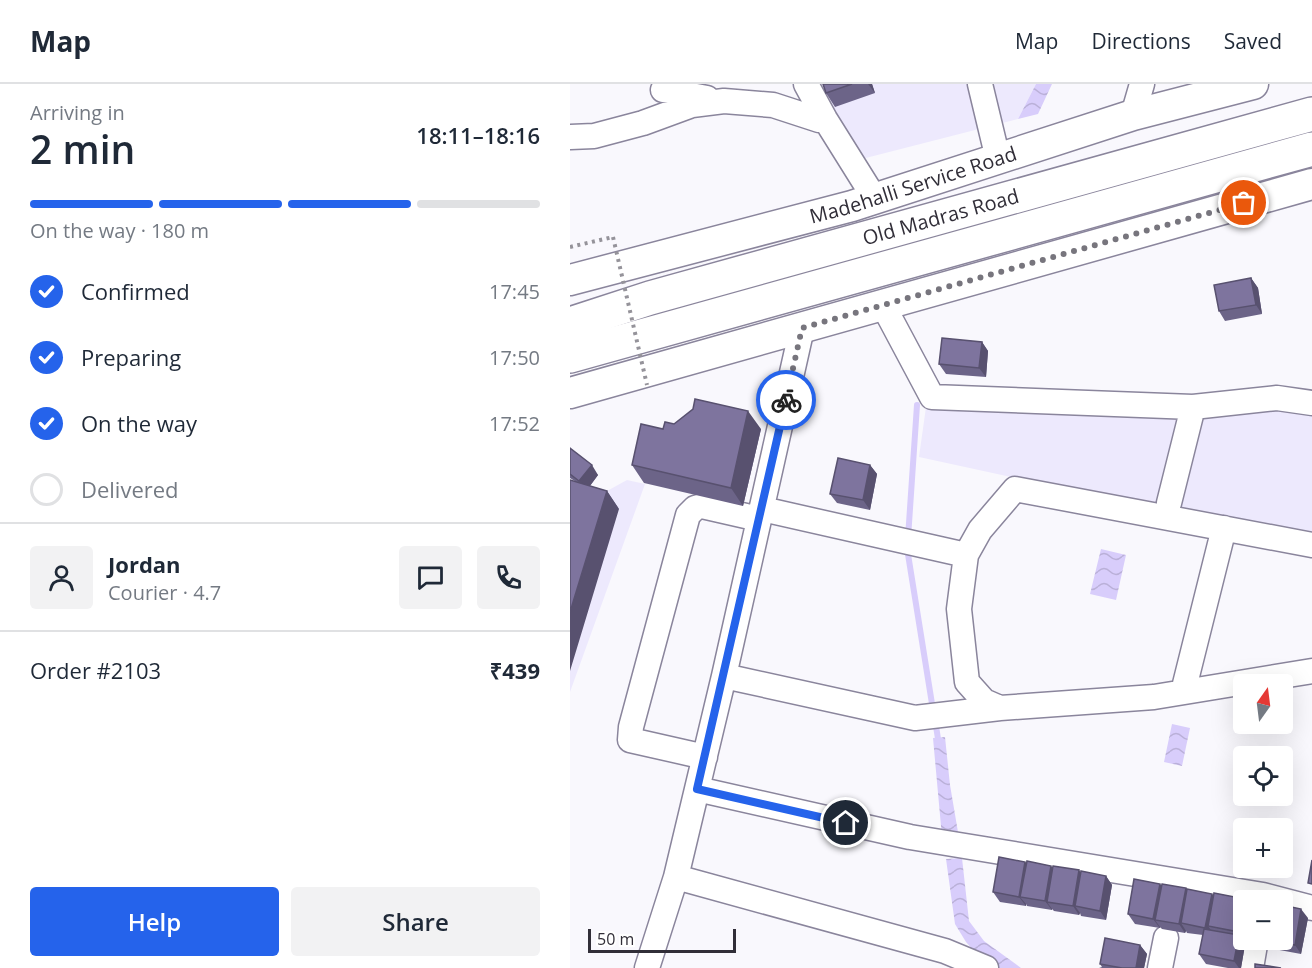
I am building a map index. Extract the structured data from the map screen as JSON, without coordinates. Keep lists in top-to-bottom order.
{
  "streets": {
    "highway": ["Old Madras Road"],
    "main road": ["Madehalli Service Road"]
  },
  "scale_bar": "50 m",
  "north": "top",
  "page": {
    "header": "Map",
    "nav": ["Map", "Directions", "Saved"],
    "heading": ["2 min", "Arriving in", "18:11–18:16"],
    "panel": [
      "Jordan",
      "Courier · 4.7",
      "Order #2103",
      "₹439"
    ],
    "bar": "On the way · 180 m",
    "list": [
      ["Confirmed", "17:45"],
      ["Preparing", "17:50"],
      ["On the way", "17:52"],
      "Delivered"
    ],
    "map_buttons": ["+", "−"],
    "buttons": ["Help", "Share"],
    "scale": "50 m"
  }
}
